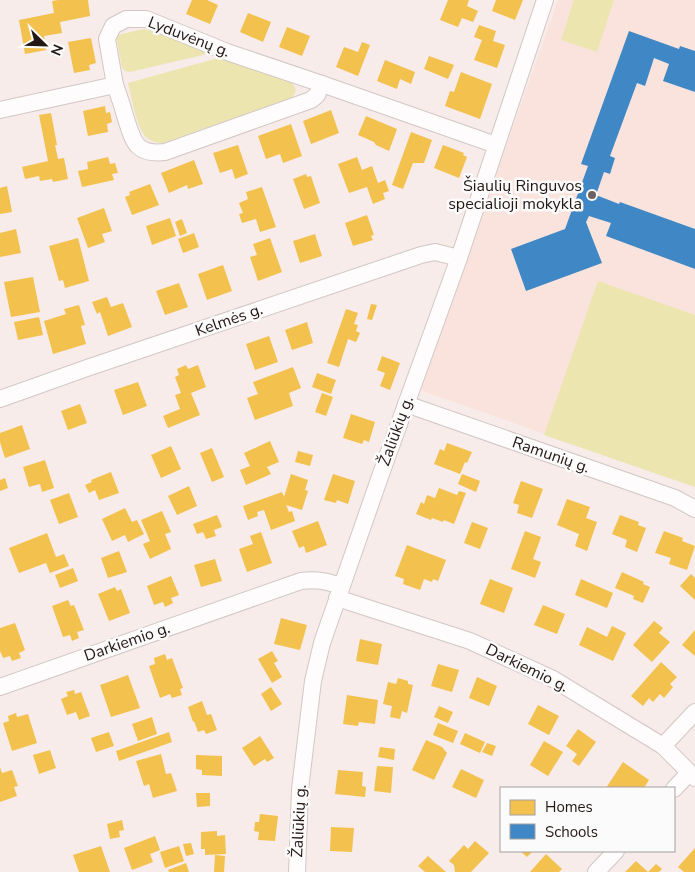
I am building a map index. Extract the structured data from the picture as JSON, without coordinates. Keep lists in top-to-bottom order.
{
  "streets": {
    "street": [
      "Lyduvėnų g.",
      "Kelmės g.",
      "Žaliūkių g.",
      "Ramunių g.",
      "Darkiemio g."
    ]
  },
  "crossings": [
    ["Lyduvėnų g.", "Žaliūkių g."],
    ["Kelmės g.", "Žaliūkių g."],
    ["Žaliūkių g.", "Ramunių g."],
    ["Žaliūkių g.", "Darkiemio g."]
  ],
  "places": ["Šiaulių Ringuvos specialioji mokykla"],
  "legend": ["Homes", "Schools"],
  "north": "bottom right"
}
